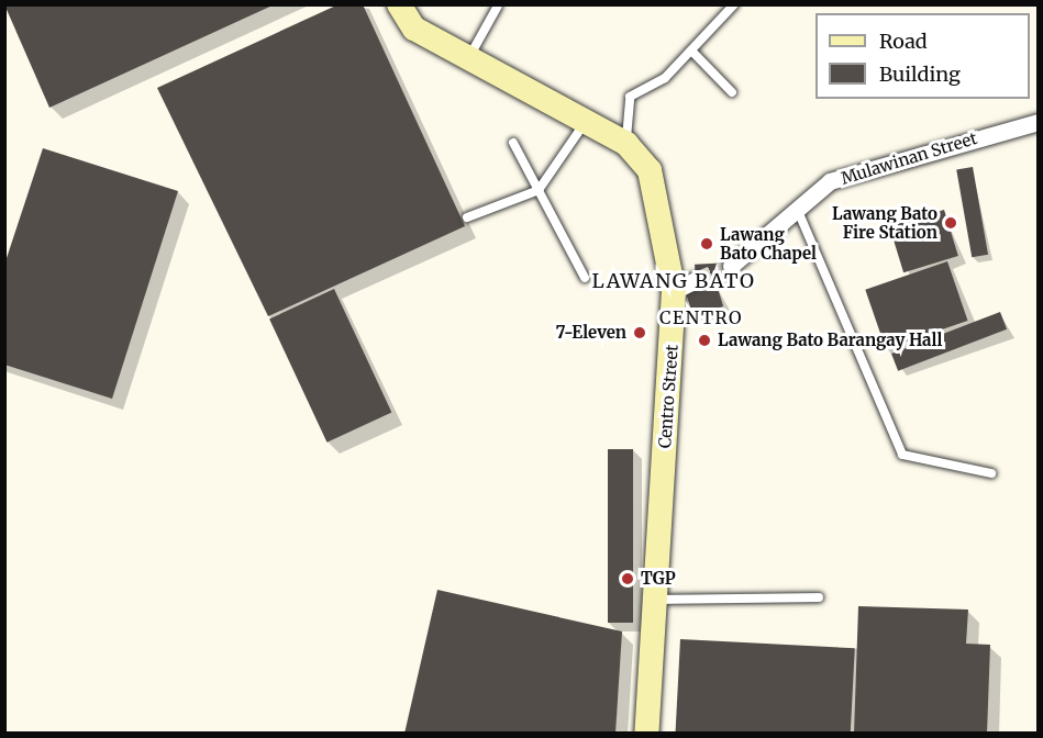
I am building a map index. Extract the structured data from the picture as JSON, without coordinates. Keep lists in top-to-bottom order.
{
  "streets": {
    "main road": ["Centro Street"],
    "street": ["Mulawinan Street"]
  },
  "districts": ["LAWANG BATO", "CENTRO"],
  "places": [
    "Lawang Bato Fire Station",
    "Lawang Bato Chapel",
    "7-Eleven",
    "Lawang Bato Barangay Hall",
    "TGP"
  ],
  "legend": ["Road", "Building"]
}
